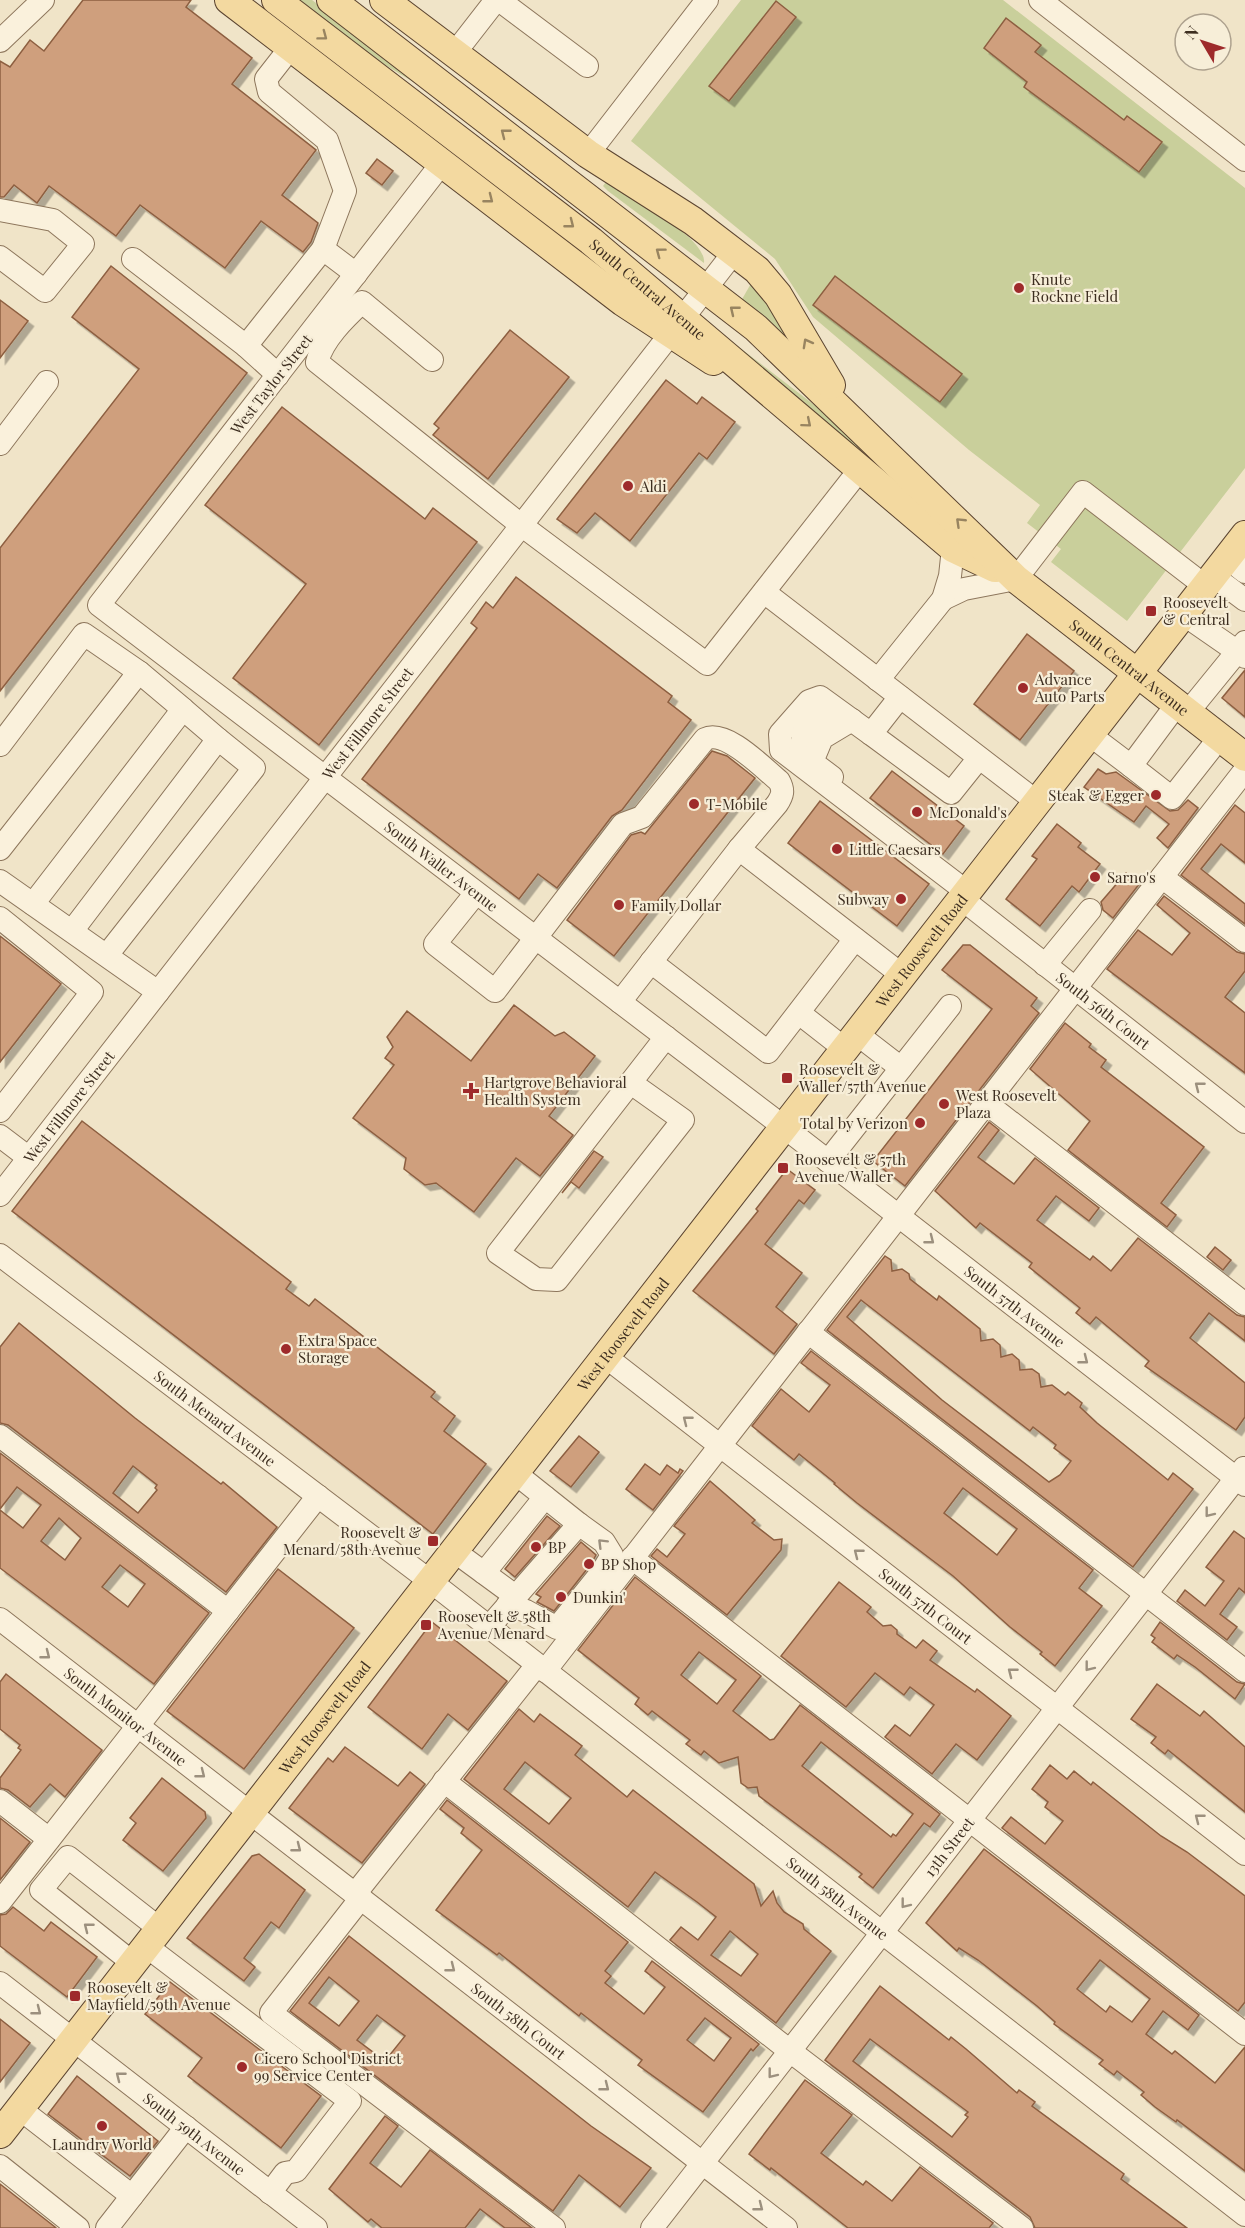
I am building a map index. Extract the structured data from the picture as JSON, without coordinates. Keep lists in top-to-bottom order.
{
  "streets": {
    "main road": ["South Central Avenue", "West Roosevelt Road"],
    "street": [
      "West Taylor Street",
      "West Fillmore Street",
      "South Waller Avenue",
      "South 56th Court",
      "South 57th Avenue",
      "South Menard Avenue",
      "South 57th Court",
      "South Monitor Avenue",
      "13th Street",
      "South 58th Avenue",
      "South 58th Court",
      "South 59th Avenue"
    ]
  },
  "crossings": [
    ["South Central Avenue", "West Fillmore Street"],
    ["South Central Avenue", "West Roosevelt Road"],
    ["West Taylor Street", "South Waller Avenue"],
    ["West Fillmore Street", "South Waller Avenue"],
    ["South Waller Avenue", "West Roosevelt Road"],
    ["South Waller Avenue", "South 57th Avenue"],
    ["West Roosevelt Road", "South 56th Court"],
    ["West Roosevelt Road", "South 57th Avenue"],
    ["West Roosevelt Road", "South Menard Avenue"],
    ["West Roosevelt Road", "South 57th Court"],
    ["West Roosevelt Road", "South Monitor Avenue"],
    ["West Roosevelt Road", "South 58th Avenue"],
    ["West Roosevelt Road", "South 58th Court"],
    ["West Roosevelt Road", "South 59th Avenue"],
    ["South 57th Avenue", "13th Street"],
    ["South Menard Avenue", "South 58th Avenue"],
    ["South 57th Court", "13th Street"],
    ["South Monitor Avenue", "South 58th Court"],
    ["13th Street", "South 58th Avenue"],
    ["13th Street", "South 58th Court"]
  ],
  "one_way": ["13th Street"],
  "places": {
    "other": [
      "Knute Rockne Field",
      "Aldi",
      "Advance Auto Parts",
      "Steak & Egger",
      "T-Mobile",
      "McDonald's",
      "Little Caesars",
      "Sarno's",
      "Subway",
      "Family Dollar",
      "West Roosevelt Plaza",
      "Total by Verizon",
      "Extra Space Storage",
      "BP",
      "BP Shop",
      "Dunkin'",
      "Cicero School District 99 Service Center",
      "Laundry World"
    ],
    "transit": [
      "Roosevelt & Central",
      "Roosevelt & Waller/57th Avenue",
      "Roosevelt & 57th Avenue/Waller",
      "Roosevelt & Menard/58th Avenue",
      "Roosevelt & 58th Avenue/Menard",
      "Roosevelt & Mayfield/59th Avenue"
    ],
    "health": ["Hartgrove Behavioral Health System"]
  },
  "north": "top left"
}
